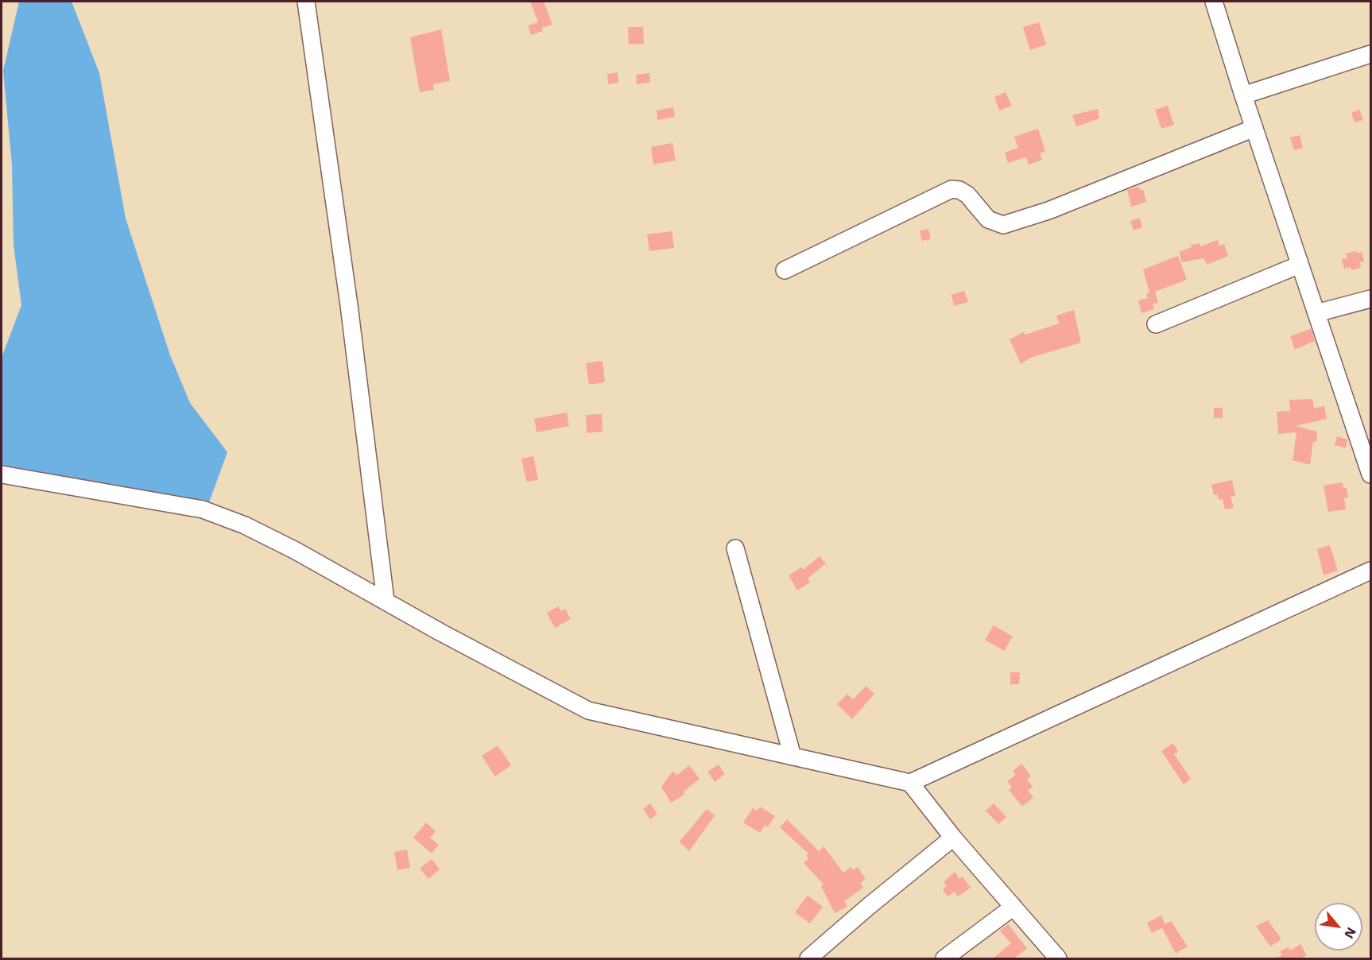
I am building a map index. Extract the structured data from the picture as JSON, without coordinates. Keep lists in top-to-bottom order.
{
  "north": "bottom right"
}
